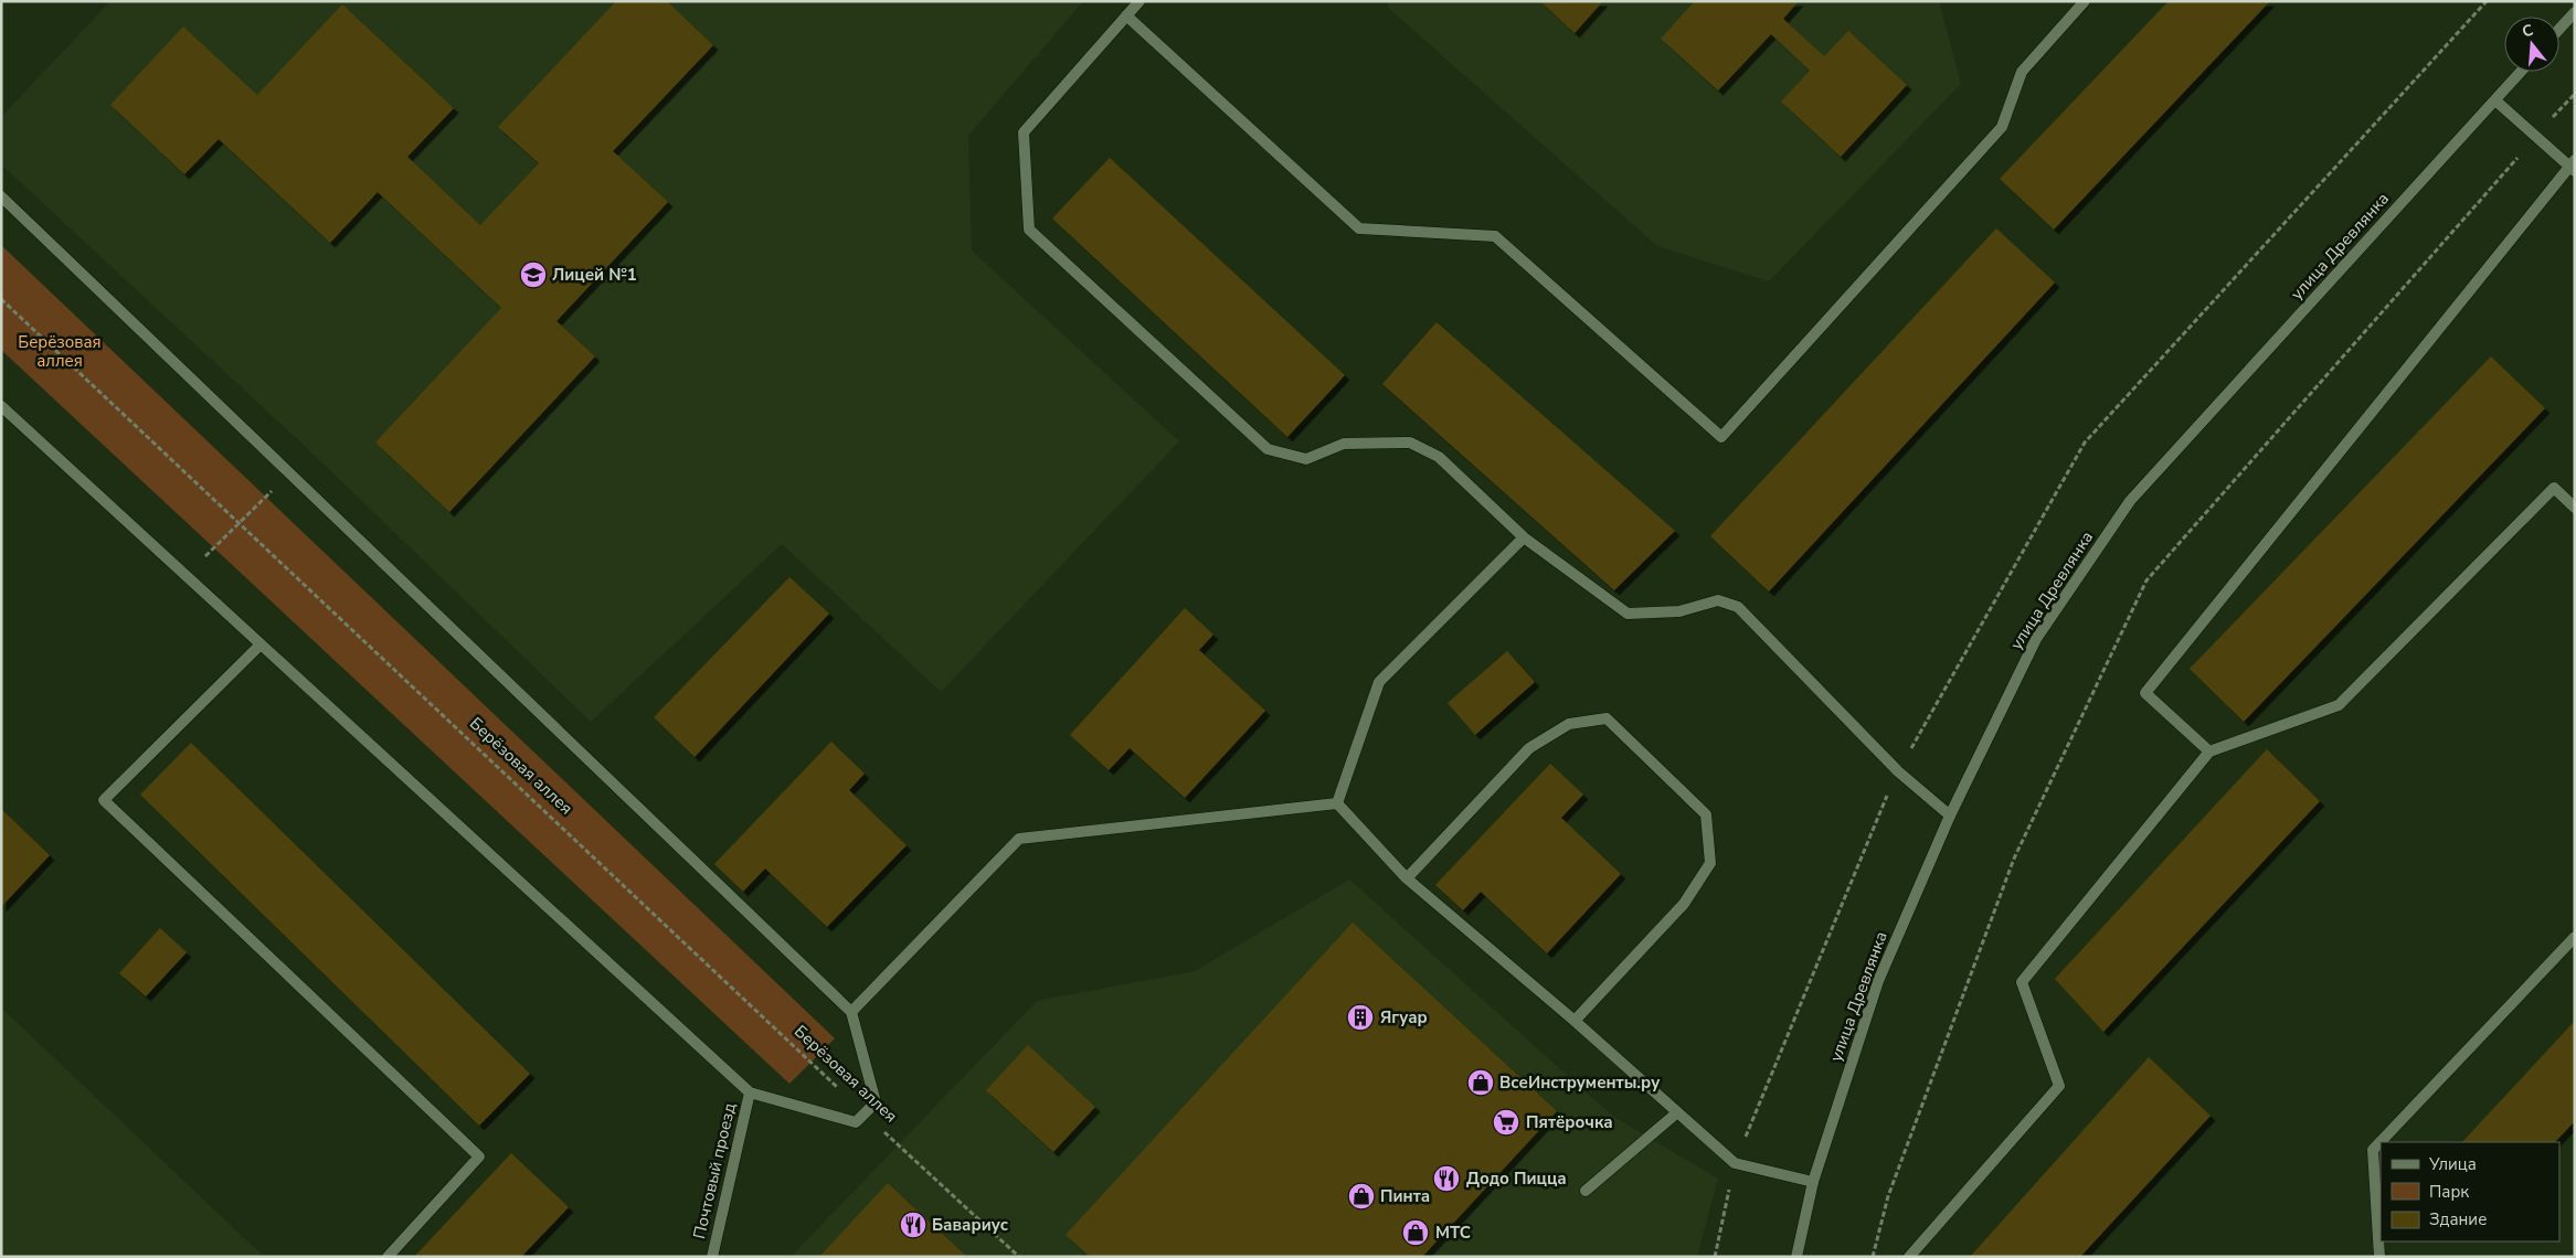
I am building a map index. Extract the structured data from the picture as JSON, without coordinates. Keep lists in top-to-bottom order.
{
  "streets": {
    "street": ["улица Древлянка", "Берёзовая аллея", "Почтовый проезд"]
  },
  "parks": ["Берёзовая аллея"],
  "places": {
    "school or university": ["Лицей №1"],
    "building": ["Ягуар"],
    "shop": ["ВсеИнструменты.ру", "Пинта", "МТС"],
    "supermarket": ["Пятёрочка"],
    "restaurant": ["Додо Пицца", "Бавариус"]
  },
  "legend": ["Улица", "Парк", "Здание"],
  "north": "top"
}
